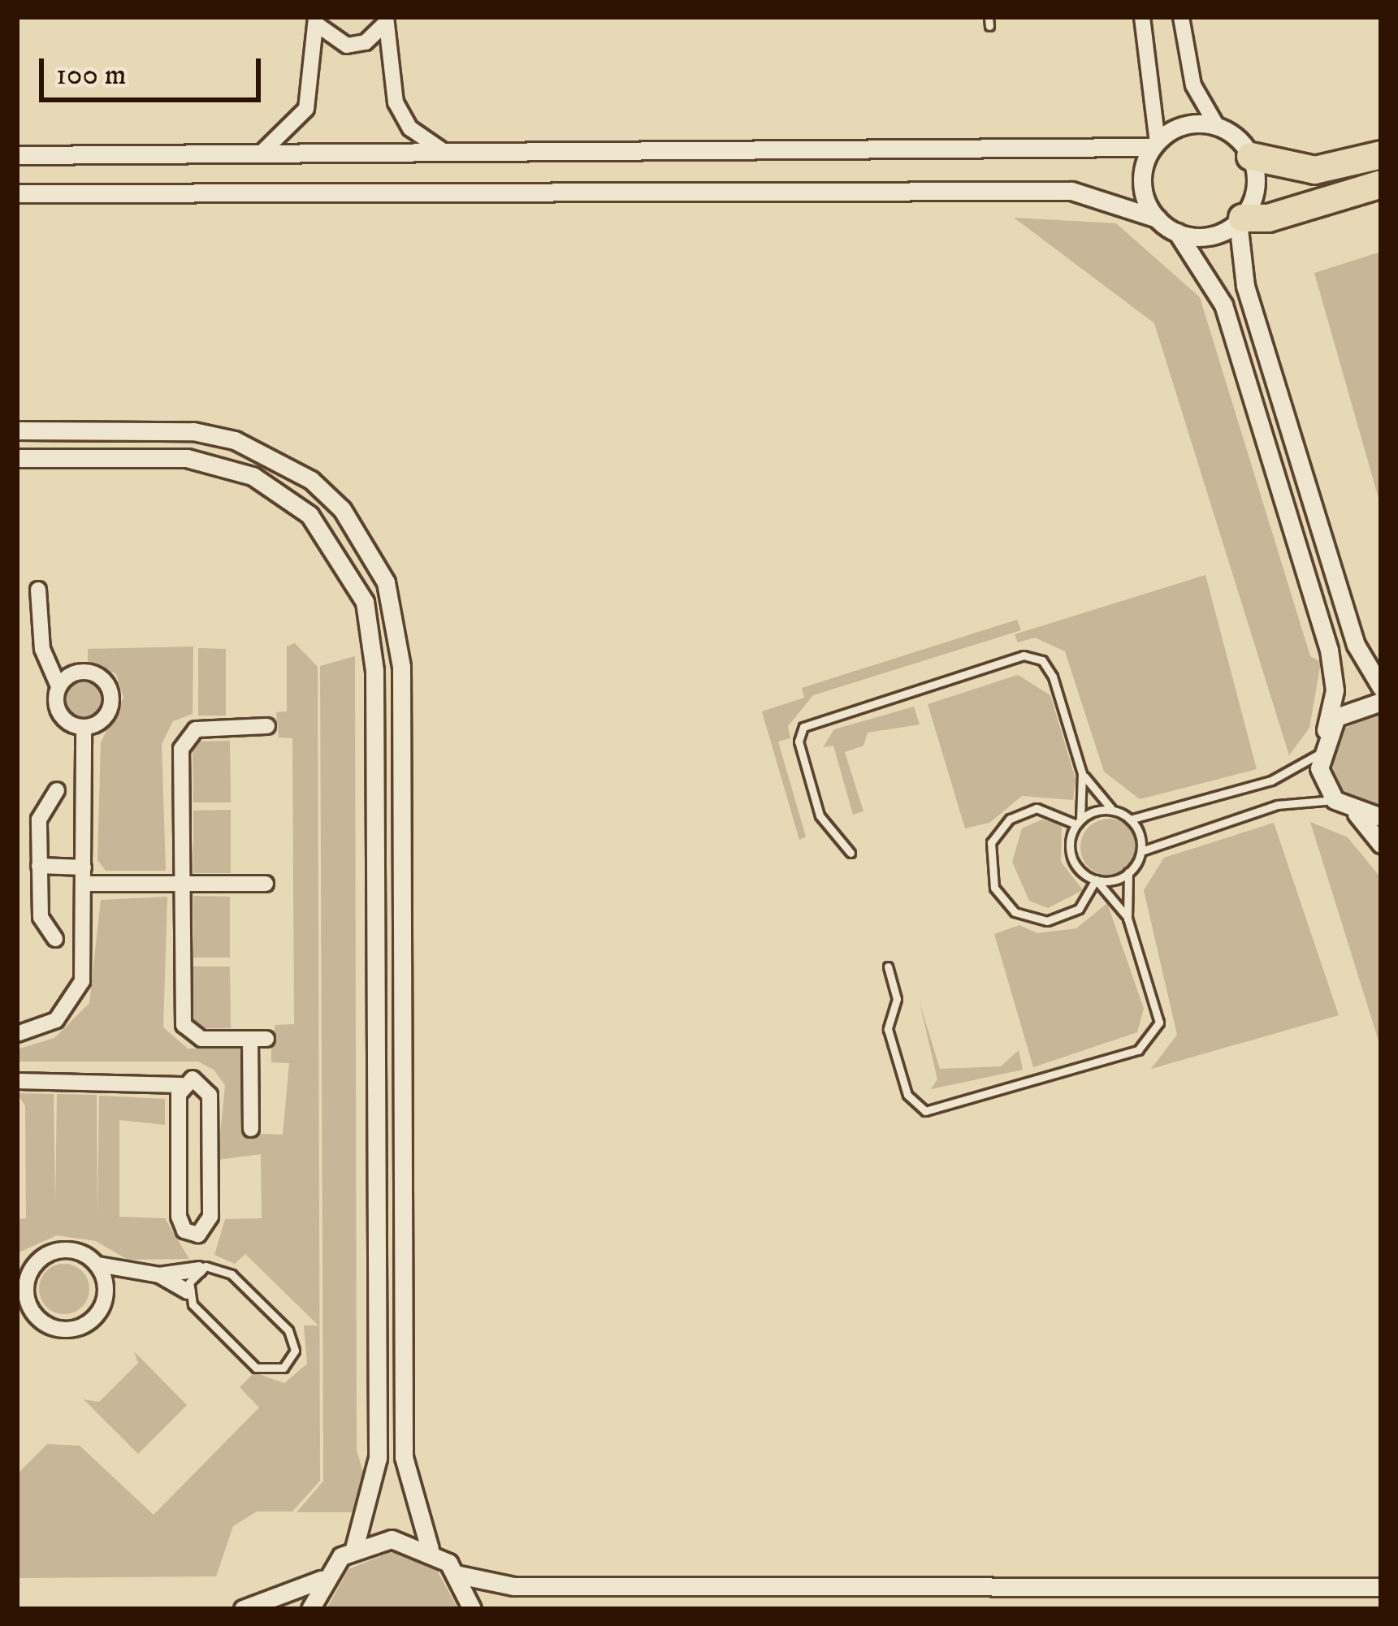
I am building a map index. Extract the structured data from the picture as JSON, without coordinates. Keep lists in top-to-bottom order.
{
  "scale_bar": "100 m"
}
